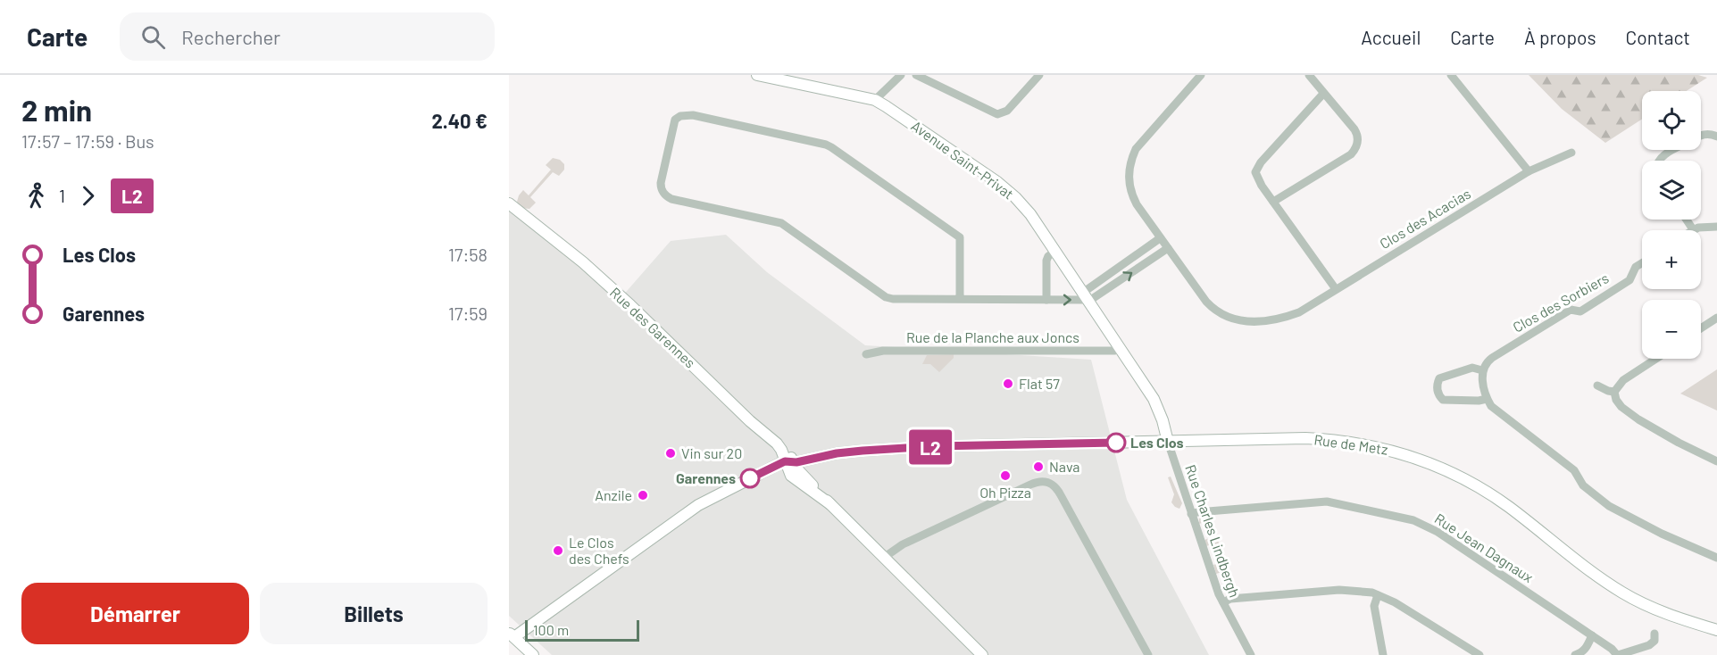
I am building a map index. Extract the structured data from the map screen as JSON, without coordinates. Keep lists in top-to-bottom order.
{
  "streets": {
    "main road": ["Avenue Saint-Privat", "Rue des Garennes", "Rue de Metz"],
    "street": [
      "Clos des Acacias",
      "Clos des Sorbiers",
      "Rue de la Planche aux Joncs",
      "Rue Charles Lindbergh",
      "Rue Jean Dagnaux"
    ]
  },
  "crossings": [
    ["Avenue Saint-Privat", "Rue de la Planche aux Joncs"],
    ["Avenue Saint-Privat", "Rue de Metz"],
    ["Avenue Saint-Privat", "Rue Charles Lindbergh"],
    ["Rue des Garennes", "Rue de Metz"],
    ["Rue de Metz", "Rue Charles Lindbergh"],
    ["Rue Charles Lindbergh", "Rue Jean Dagnaux"]
  ],
  "places": [
    "Flat 57",
    "Les Clos",
    "Vin sur 20",
    "Nava",
    "Oh Pizza",
    "Garennes",
    "Anzile",
    "Le Clos des Chefs"
  ],
  "lines": ["bus line L2"],
  "scale_bar": "100 m",
  "page": {
    "header": "Carte",
    "search": "Rechercher",
    "nav": [
      "Accueil",
      "Carte",
      "À propos",
      "Contact"
    ],
    "heading": ["2 min", "17:57 – 17:59 · Bus", "2.40 €"],
    "on_map": "L2",
    "map_buttons": ["+", "−"],
    "legs": ["1", "L2"],
    "list": [
      {
        "name": "Les Clos",
        "value": "17:58"
      },
      {
        "name": "Garennes",
        "value": "17:59"
      }
    ],
    "buttons": ["Démarrer", "Billets"],
    "scale": "100 m"
  }
}
